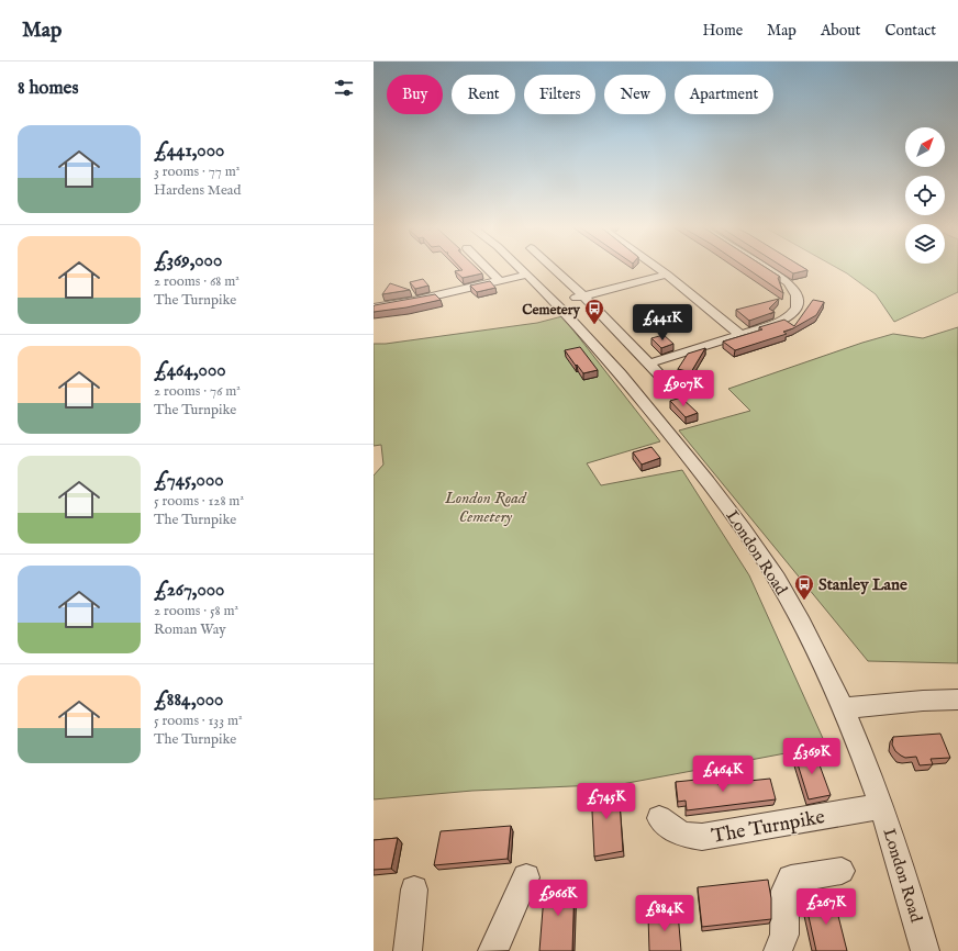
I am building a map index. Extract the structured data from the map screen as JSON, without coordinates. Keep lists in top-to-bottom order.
{
  "streets": {
    "street": ["London Road", "The Turnpike"]
  },
  "crossings": [
    ["London Road", "The Turnpike"]
  ],
  "parks": ["London Road Cemetery"],
  "places": {
    "bus stop": ["Cemetery", "Stanley Lane"]
  },
  "north": "top right",
  "page": {
    "header": "Map",
    "nav": [
      "Home",
      "Map",
      "About",
      "Contact"
    ],
    "heading": "8 homes",
    "chip": [
      "Buy",
      "Rent",
      "Filters",
      "New",
      "Apartment"
    ],
    "list": [
      {
        "name": "£441,000",
        "note": "3 rooms · 77 m² · Hardens Mead"
      },
      {
        "name": "£369,000",
        "note": "2 rooms · 68 m² · The Turnpike"
      },
      {
        "name": "£464,000",
        "note": "2 rooms · 76 m² · The Turnpike"
      },
      {
        "name": "£745,000",
        "note": "5 rooms · 128 m² · The Turnpike"
      },
      {
        "name": "£267,000",
        "note": "2 rooms · 58 m² · Roman Way"
      },
      {
        "name": "£884,000",
        "note": "5 rooms · 133 m² · The Turnpike"
      }
    ],
    "price": [
      "£441K",
      "£907K",
      "£369K",
      "£464K",
      "£745K",
      "£966K",
      "£267K",
      "£884K"
    ]
  }
}
